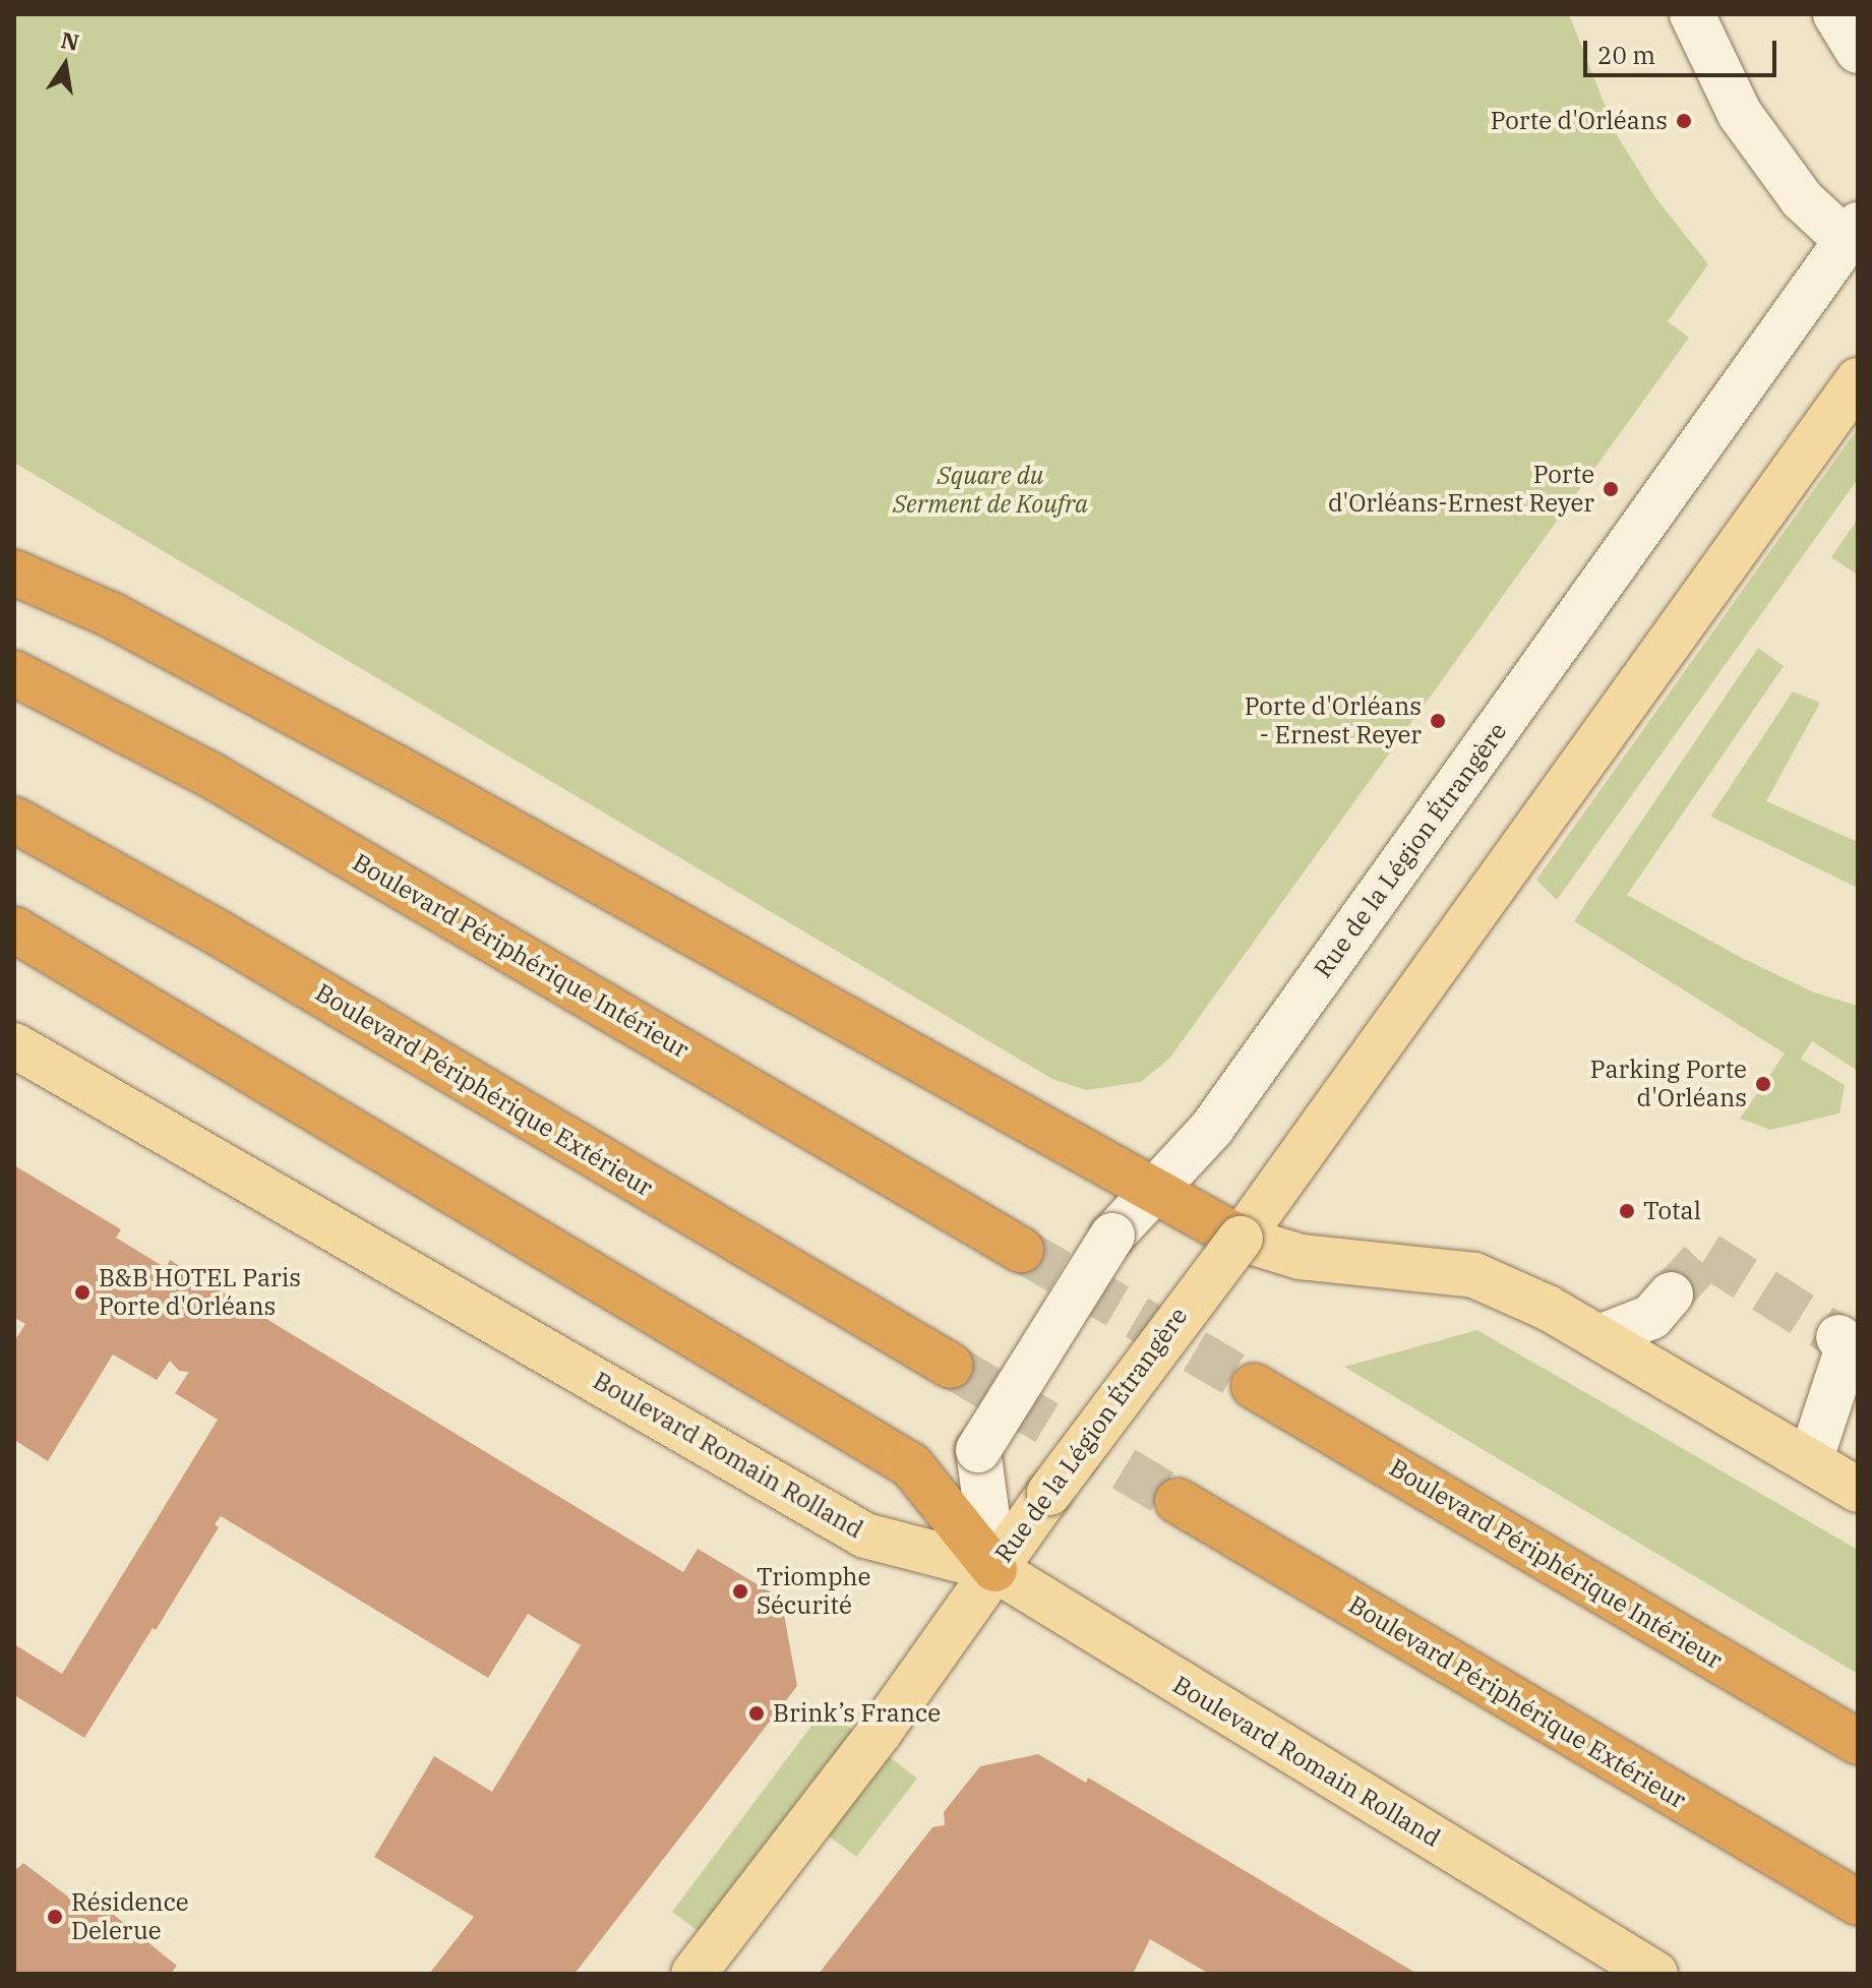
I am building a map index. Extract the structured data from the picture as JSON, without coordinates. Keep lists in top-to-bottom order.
{
  "streets": {
    "highway": ["Boulevard Périphérique Intérieur", "Boulevard Périphérique Extérieur"],
    "main road": ["Rue de la Légion Étrangère", "Boulevard Romain Rolland"]
  },
  "crossings": [
    ["Rue de la Légion Étrangère", "Boulevard Romain Rolland"]
  ],
  "parks": ["Square du Serment de Koufra"],
  "places": [
    "Porte d'Orléans",
    "Porte d'Orléans-Ernest Reyer",
    "Porte d'Orléans - Ernest Reyer",
    "Parking Porte d'Orléans",
    "Total",
    "B&B HOTEL Paris Porte d'Orléans",
    "Triomphe Sécurité",
    "Brink’s France",
    "Résidence Delerue"
  ],
  "scale_bar": "20 m",
  "north": "top"
}
